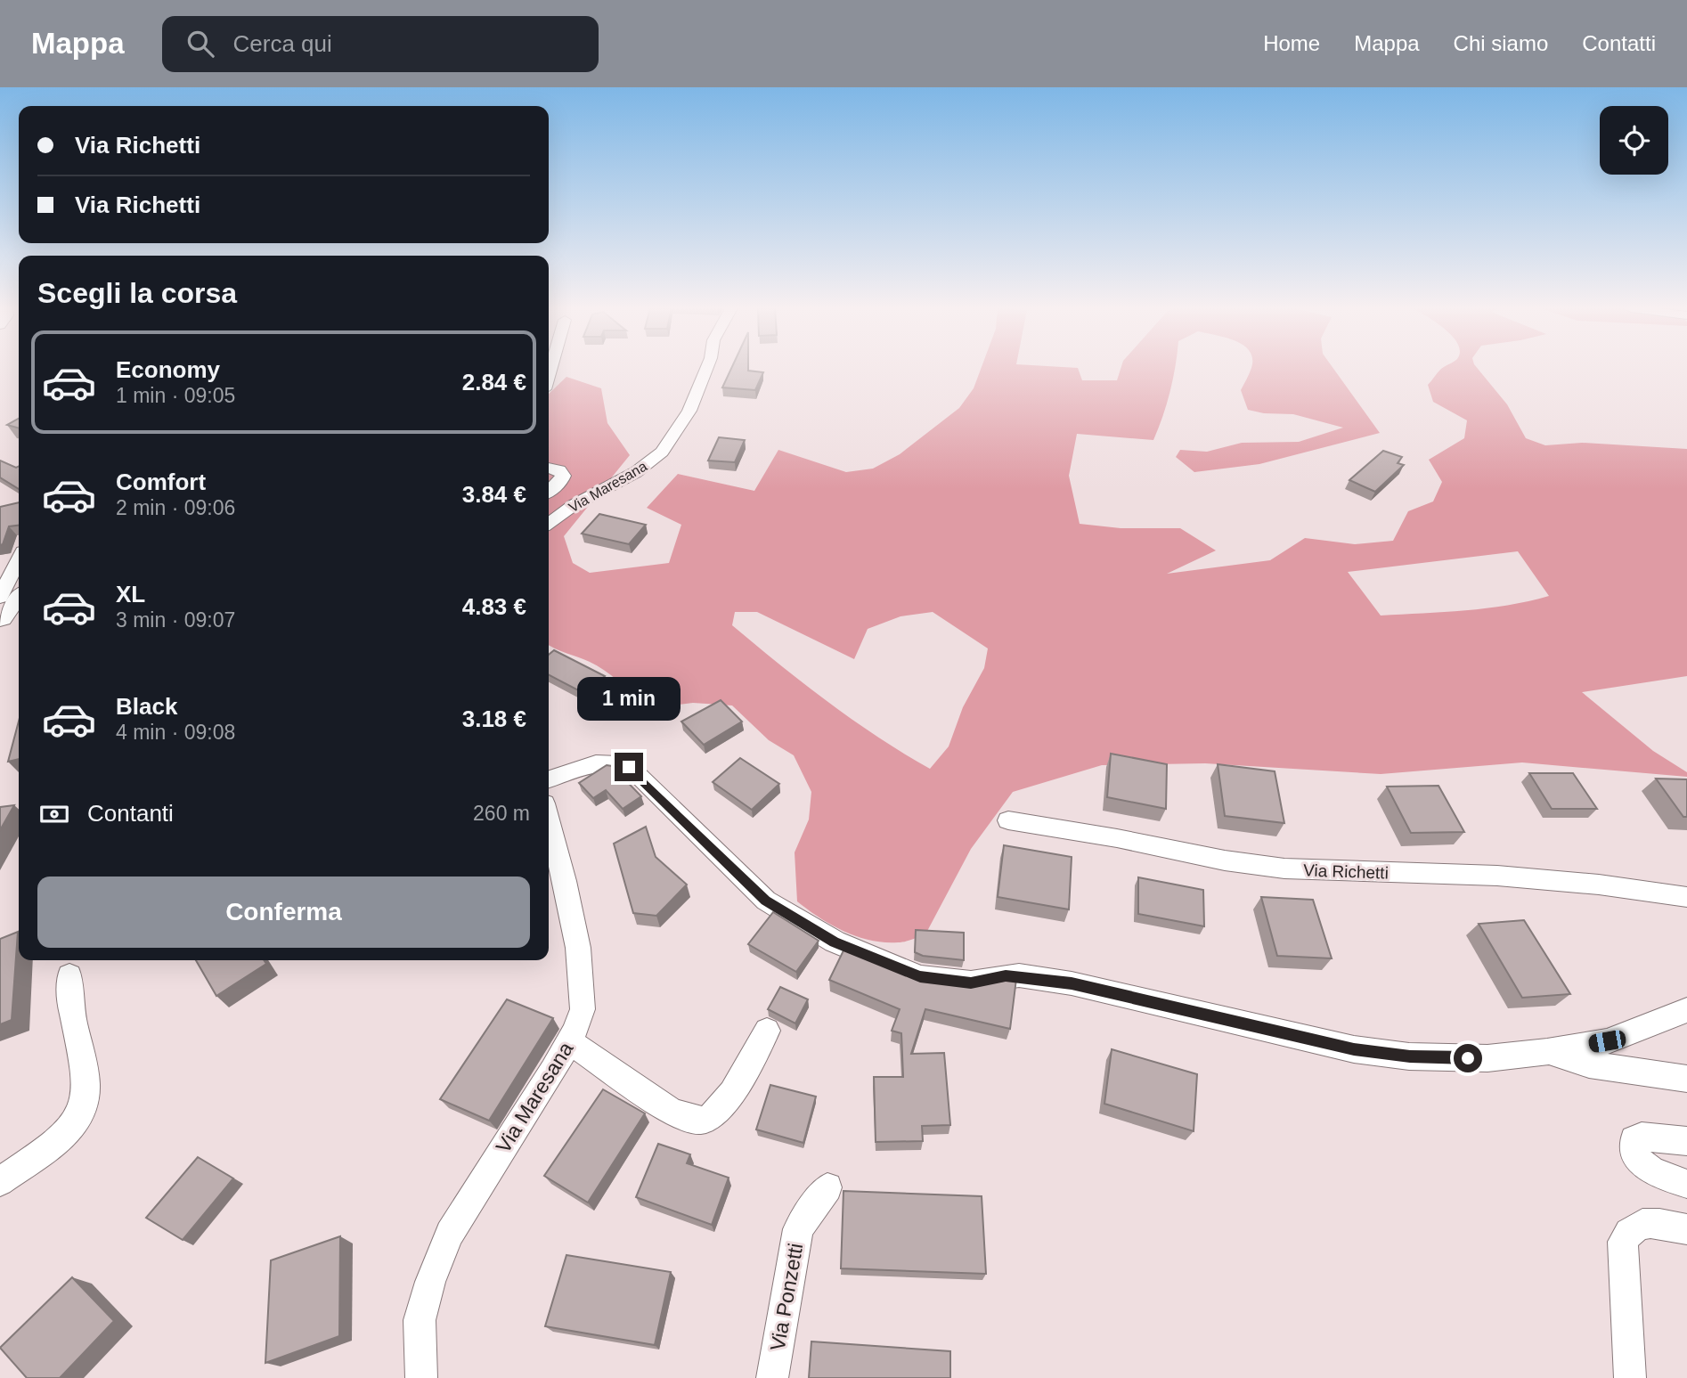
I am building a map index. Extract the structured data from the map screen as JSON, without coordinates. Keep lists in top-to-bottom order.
{
  "streets": {
    "street": ["Via Maresana", "Via Richetti", "Via Ponzetti"]
  },
  "page": {
    "header": "Mappa",
    "search": "Cerca qui",
    "nav": [
      "Home",
      "Mappa",
      "Chi siamo",
      "Contatti"
    ],
    "banner": ["Via Richetti", "Via Richetti"],
    "heading": "Scegli la corsa",
    "list": [
      {
        "name": "Economy",
        "note": "1 min · 09:05",
        "value": "2.84 €"
      },
      {
        "name": "Comfort",
        "note": "2 min · 09:06",
        "value": "3.84 €"
      },
      {
        "name": "XL",
        "note": "3 min · 09:07",
        "value": "4.83 €"
      },
      {
        "name": "Black",
        "note": "4 min · 09:08",
        "value": "3.18 €"
      }
    ],
    "bubble": "1 min",
    "pay": ["Contanti", "260 m"],
    "buttons": "Conferma"
  }
}
